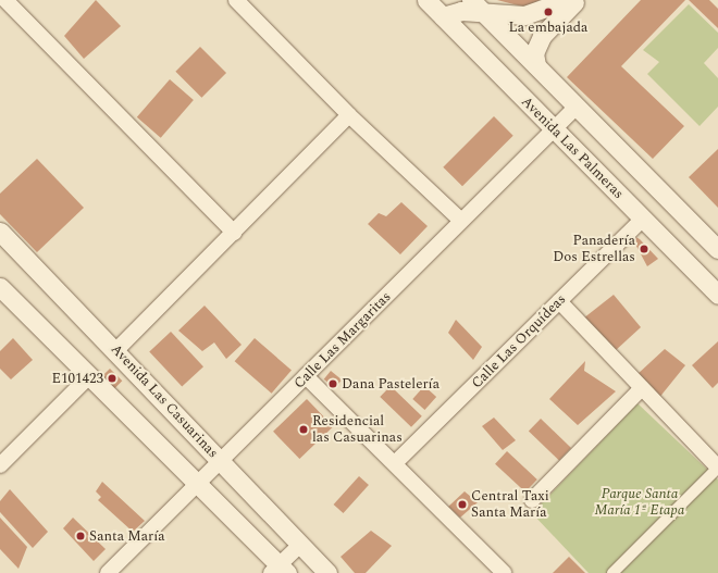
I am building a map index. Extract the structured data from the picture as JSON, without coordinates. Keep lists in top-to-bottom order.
{
  "streets": {
    "street": [
      "Avenida Las Palmeras",
      "Calle Las Margaritas",
      "Calle Las Orquídeas",
      "Avenida Las Casuarinas"
    ]
  },
  "crossings": [
    ["Avenida Las Palmeras", "Calle Las Margaritas"],
    ["Avenida Las Palmeras", "Calle Las Orquídeas"],
    ["Calle Las Margaritas", "Avenida Las Casuarinas"]
  ],
  "parks": ["Parque Santa María 1ª Etapa"],
  "places": [
    "La embajada",
    "Panadería Dos Estrellas",
    "E101423",
    "Dana Pastelería",
    "Residencial las Casuarinas",
    "Central Taxi Santa María",
    "Santa María"
  ]
}
